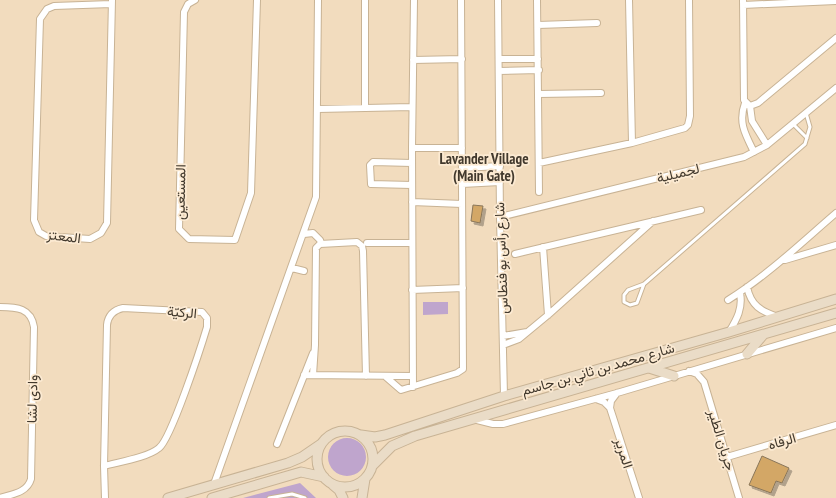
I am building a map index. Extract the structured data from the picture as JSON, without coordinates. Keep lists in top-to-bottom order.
{
  "streets": {
    "main road": ["شارع محمد بن ثاني بن جاسم"],
    "street": [
      "لجميلية",
      "المستعين",
      "المعتز",
      "شارع رأس بو فنطاس",
      "الركيّة",
      "وادى لشا",
      "جريان الطير",
      "الرفاه",
      "المرير"
    ]
  },
  "crossings": [
    ["لجميلية", "شارع رأس بو فنطاس"],
    ["شارع رأس بو فنطاس", "شارع محمد بن ثاني بن جاسم"],
    ["جريان الطير", "الرفاه"]
  ],
  "districts": ["Lavander Village (Main Gate)"]
}
